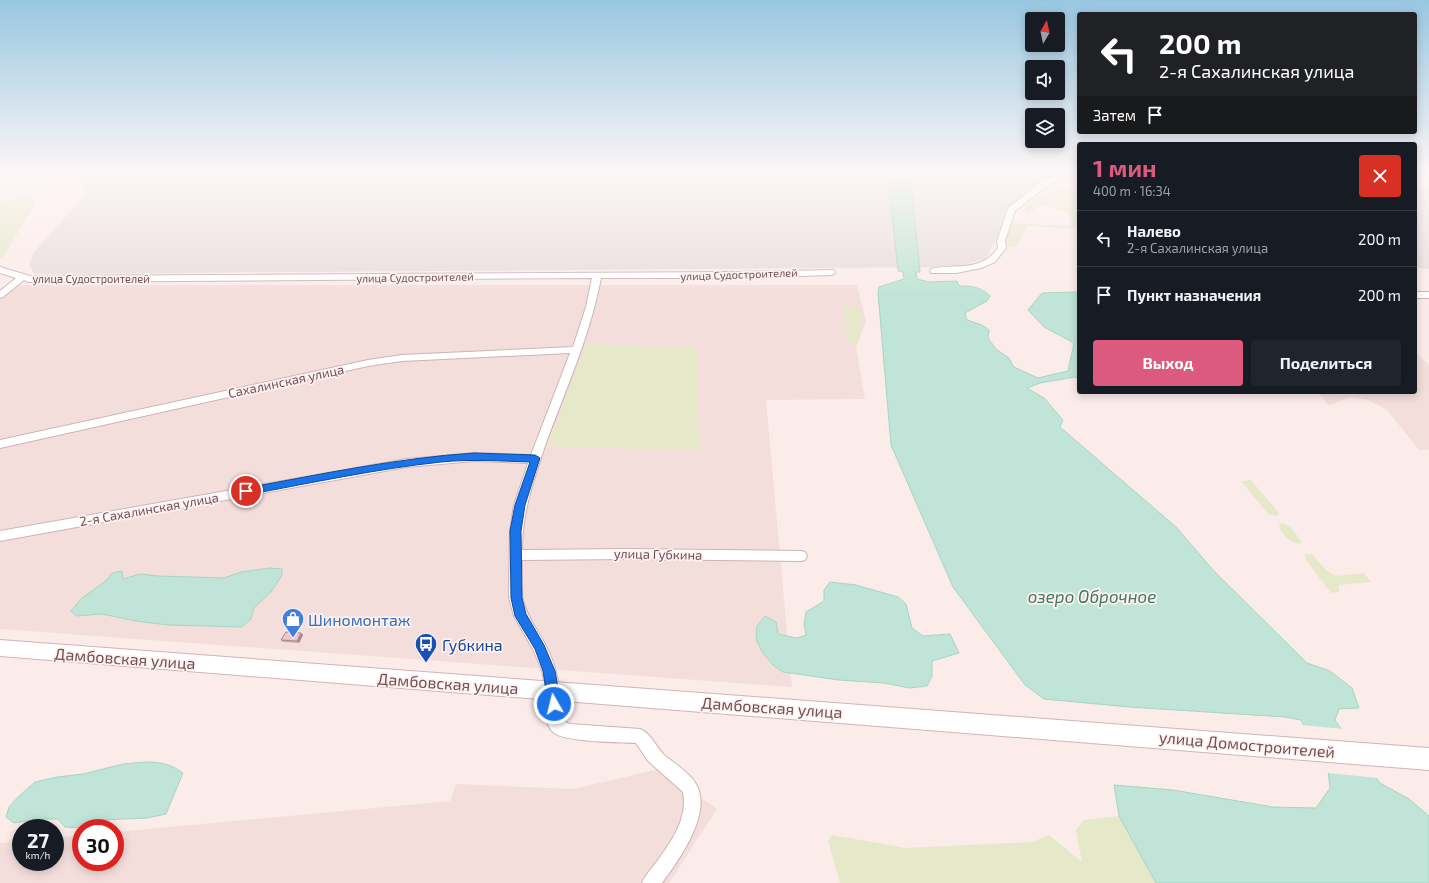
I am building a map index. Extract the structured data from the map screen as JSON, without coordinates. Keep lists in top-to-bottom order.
{
  "streets": {
    "main road": ["Дамбовская улица", "улица Домостроителей"],
    "street": [
      "улица Судостроителей",
      "Сахалинская улица",
      "2-я Сахалинская улица",
      "улица Губкина"
    ]
  },
  "crossings": [
    ["Дамбовская улица", "улица Домостроителей"]
  ],
  "water": ["озеро Оброчное"],
  "places": {
    "shop": ["Шиномонтаж"],
    "bus stop": ["Губкина"]
  },
  "north": "top",
  "page": {
    "turn": ["200 m", "2-я Сахалинская улица"],
    "then": "Затем",
    "heading": ["1 мин", "400 m · 16:34"],
    "list": [
      {
        "name": "Налево",
        "note": "2-я Сахалинская улица",
        "value": "200 m"
      },
      {
        "name": "Пункт назначения",
        "value": "200 m"
      }
    ],
    "buttons": ["Выход", "Поделиться"],
    "speed": "27 km/h",
    "limit": "30"
  }
}
